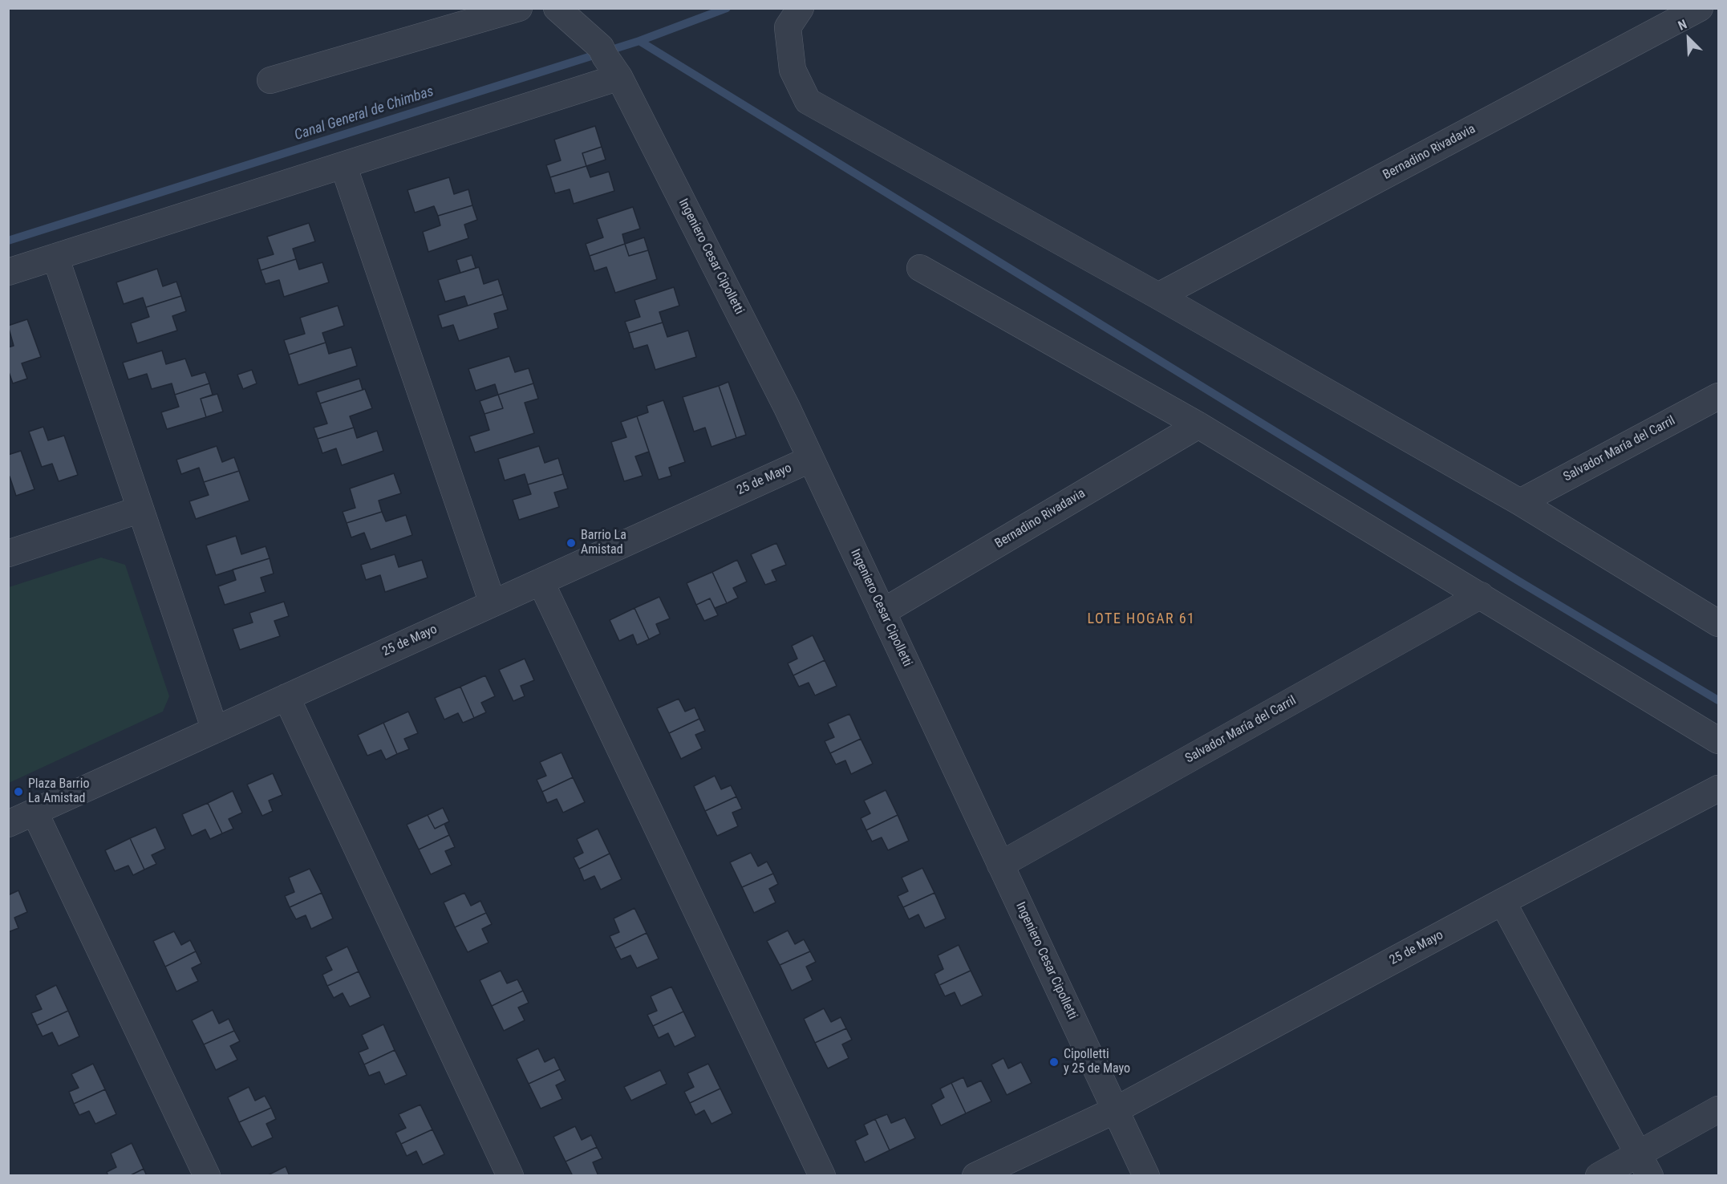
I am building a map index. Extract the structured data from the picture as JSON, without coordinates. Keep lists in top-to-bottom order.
{
  "streets": {
    "street": [
      "Bernadino Rivadavia",
      "Ingeniero Cesar Cipolletti",
      "Salvador María del Carril",
      "25 de Mayo"
    ]
  },
  "crossings": [
    ["Bernadino Rivadavia", "Ingeniero Cesar Cipolletti"],
    ["Ingeniero Cesar Cipolletti", "Salvador María del Carril"],
    ["Ingeniero Cesar Cipolletti", "25 de Mayo"]
  ],
  "districts": ["LOTE HOGAR 61"],
  "water": ["Canal General de Chimbas"],
  "places": ["Barrio La Amistad", "Plaza Barrio La Amistad", "Cipolletti y 25 de Mayo"],
  "north": "top left"
}
